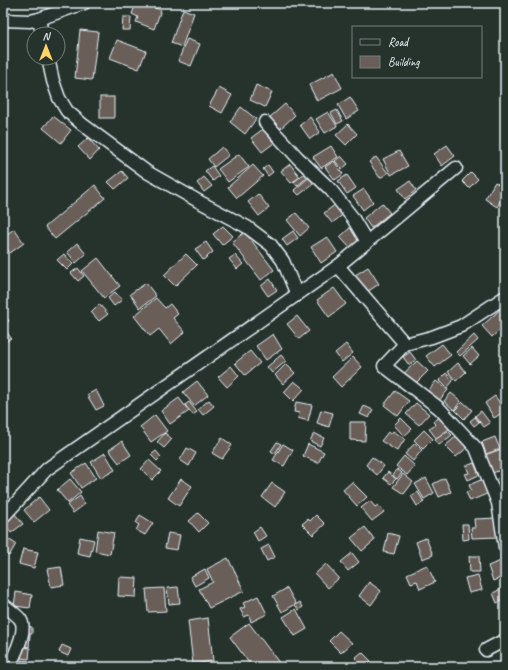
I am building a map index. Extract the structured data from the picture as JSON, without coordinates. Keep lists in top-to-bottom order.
{
  "legend": ["Road", "Building"],
  "north": "top"
}
